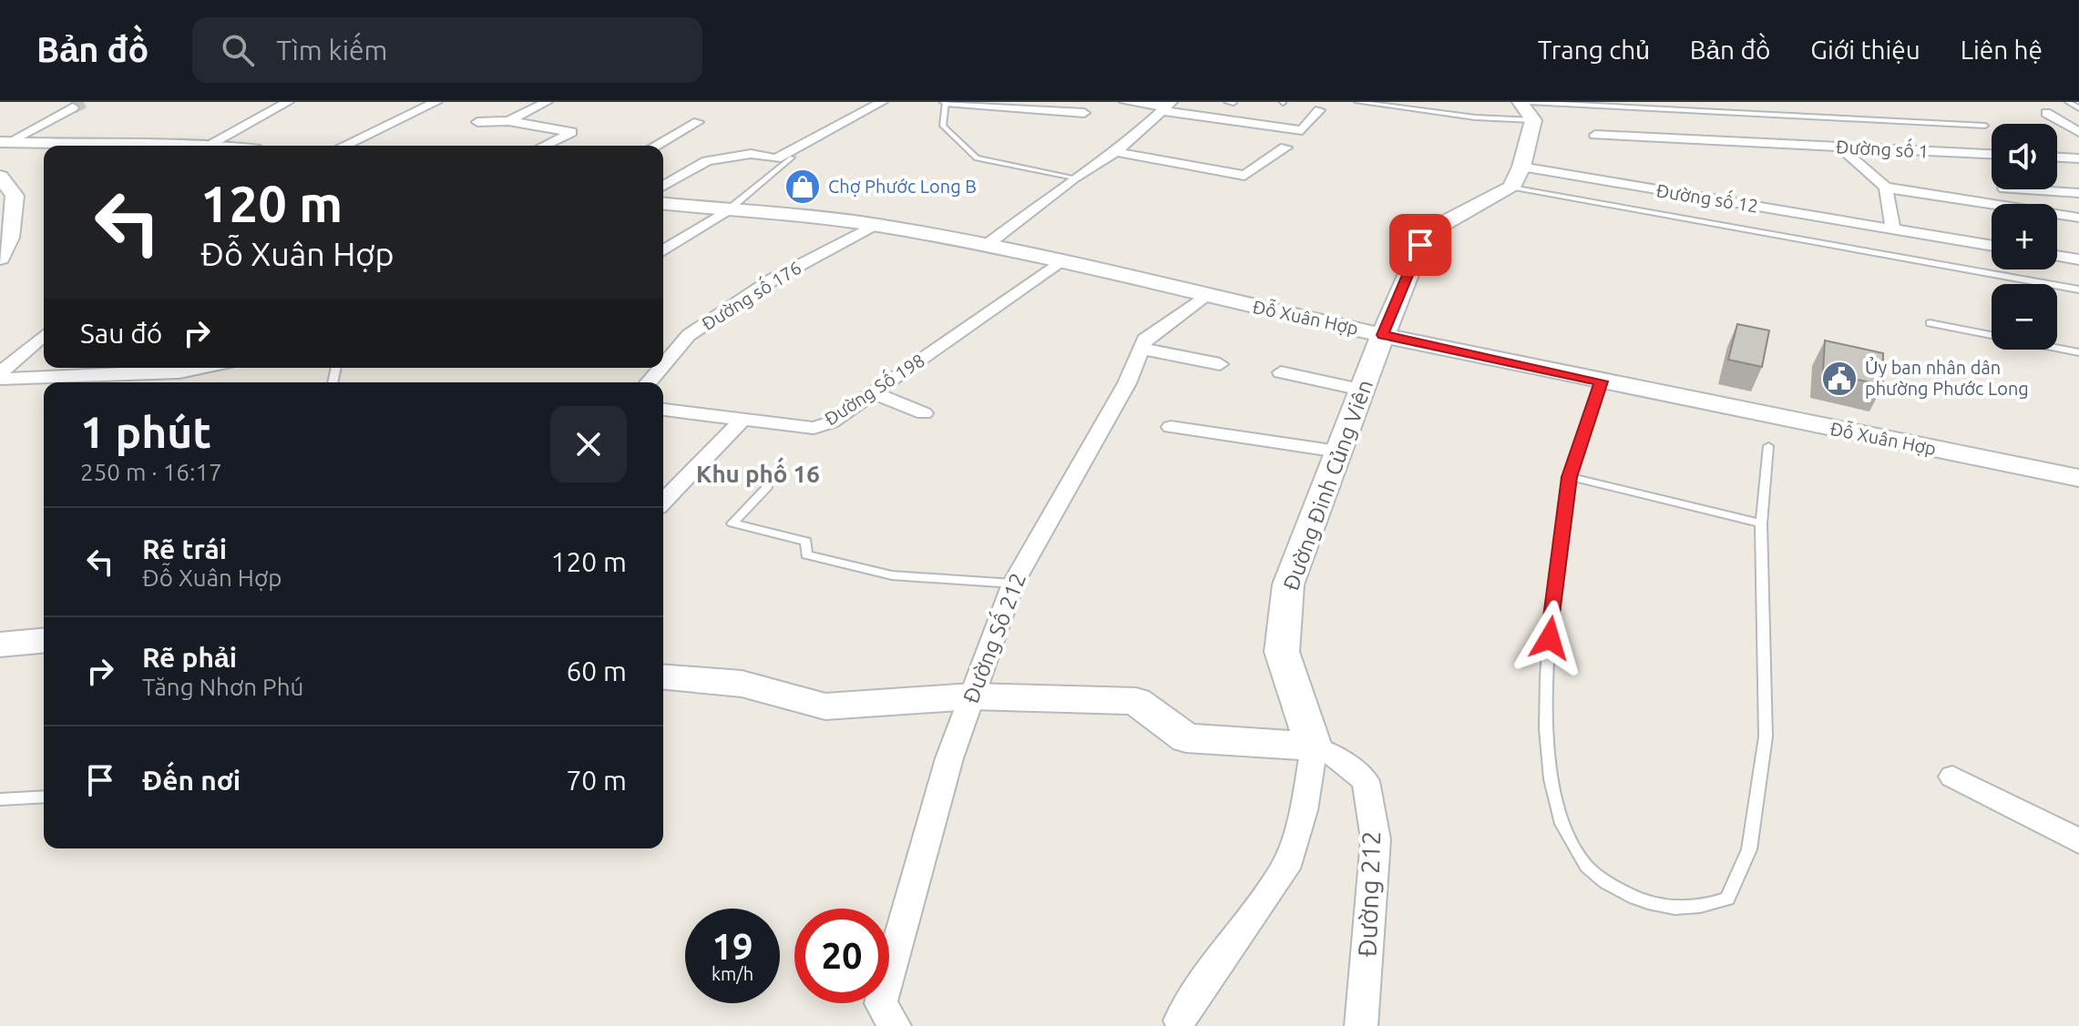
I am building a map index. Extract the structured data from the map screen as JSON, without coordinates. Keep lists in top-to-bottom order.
{
  "streets": {
    "street": [
      "Đường số 1",
      "Đường số 12",
      "Đường số 176",
      "Đỗ Xuân Hợp",
      "Đường Số 198",
      "Đường Đinh Củng Viên",
      "Đường Số 212",
      "Đường 212"
    ]
  },
  "crossings": [
    ["Đường số 176", "Đỗ Xuân Hợp"],
    ["Đỗ Xuân Hợp", "Đường Số 198"],
    ["Đỗ Xuân Hợp", "Đường Đinh Củng Viên"],
    ["Đỗ Xuân Hợp", "Đường Số 212"],
    ["Đường Đinh Củng Viên", "Đường 212"]
  ],
  "districts": ["Khu phố 16"],
  "places": {
    "shop": ["Chợ Phước Long B"],
    "public building": ["Ủy ban nhân dân phường Phước Long"]
  },
  "page": {
    "header": "Bản đồ",
    "search": "Tìm kiếm",
    "nav": [
      "Trang chủ",
      "Bản đồ",
      "Giới thiệu",
      "Liên hệ"
    ],
    "map_buttons": ["+", "−"],
    "turn": ["120 m", "Đỗ Xuân Hợp"],
    "then": "Sau đó",
    "heading": ["1 phút", "250 m · 16:17"],
    "list": [
      {
        "name": "Rẽ trái",
        "note": "Đỗ Xuân Hợp",
        "value": "120 m"
      },
      {
        "name": "Rẽ phải",
        "note": "Tăng Nhơn Phú",
        "value": "60 m"
      },
      {
        "name": "Đến nơi",
        "value": "70 m"
      }
    ],
    "speed": "19 km/h",
    "limit": "20"
  }
}
